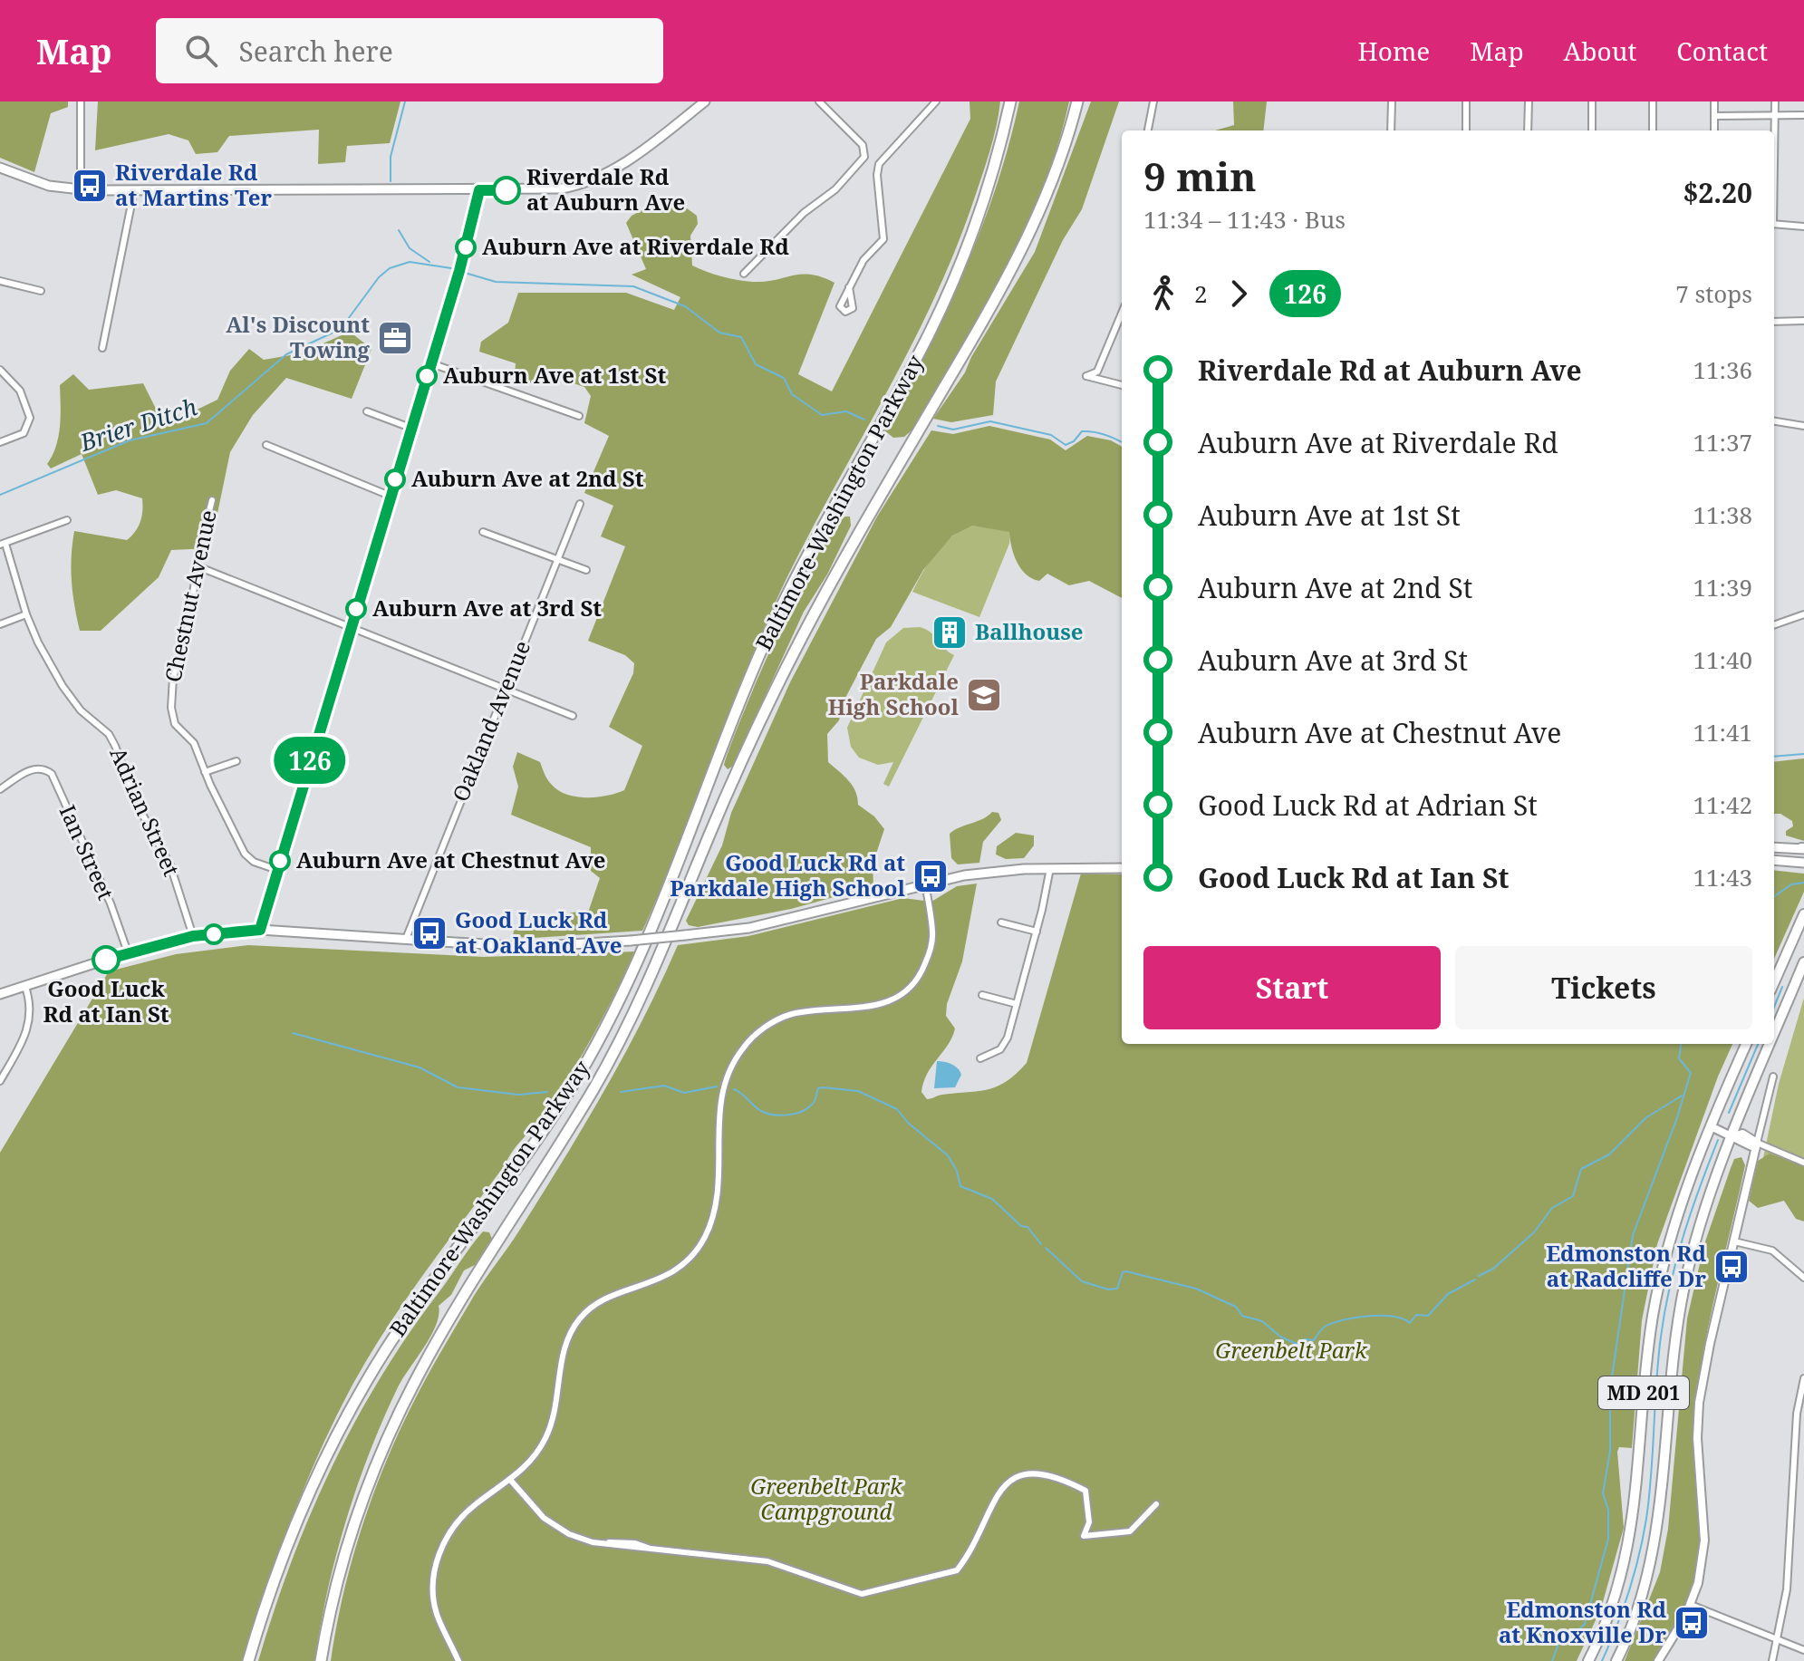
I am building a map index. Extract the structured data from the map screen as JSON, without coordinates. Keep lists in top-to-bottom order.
{
  "streets": {
    "highway": ["Baltimore-Washington Parkway"],
    "main road": ["MD 201"],
    "street": [
      "Chestnut Avenue",
      "Oakland Avenue",
      "Adrian Street",
      "Ian Street"
    ]
  },
  "water": ["Brier Ditch"],
  "parks": ["Greenbelt Park", "Greenbelt Park Campground"],
  "places": {
    "bus stop": [
      "Riverdale Rd at Martins Ter",
      "Good Luck Rd at Parkdale High School",
      "Good Luck Rd at Oakland Ave",
      "Edmonston Rd at Radcliffe Dr",
      "Edmonston Rd at Knoxville Dr"
    ],
    "other": [
      "Riverdale Rd at Auburn Ave",
      "Auburn Ave at Riverdale Rd",
      "Auburn Ave at 1st St",
      "Auburn Ave at 2nd St",
      "Auburn Ave at 3rd St",
      "Auburn Ave at Chestnut Ave",
      "Good Luck Rd at Ian St"
    ],
    "office": ["Al's Discount Towing"],
    "building": ["Ballhouse"],
    "school or university": ["Parkdale High School"]
  },
  "lines": ["bus line 126"],
  "page": {
    "header": "Map",
    "search": "Search here",
    "nav": [
      "Home",
      "Map",
      "About",
      "Contact"
    ],
    "on_map": "126",
    "heading": ["9 min", "11:34 – 11:43 · Bus", "$2.20"],
    "legs": ["2", "126", "7 stops"],
    "list": [
      {
        "name": "Riverdale Rd at Auburn Ave",
        "value": "11:36"
      },
      {
        "name": "Auburn Ave at Riverdale Rd",
        "value": "11:37"
      },
      {
        "name": "Auburn Ave at 1st St",
        "value": "11:38"
      },
      {
        "name": "Auburn Ave at 2nd St",
        "value": "11:39"
      },
      {
        "name": "Auburn Ave at 3rd St",
        "value": "11:40"
      },
      {
        "name": "Auburn Ave at Chestnut Ave",
        "value": "11:41"
      },
      {
        "name": "Good Luck Rd at Adrian St",
        "value": "11:42"
      },
      {
        "name": "Good Luck Rd at Ian St",
        "value": "11:43"
      }
    ],
    "buttons": ["Start", "Tickets"]
  }
}
